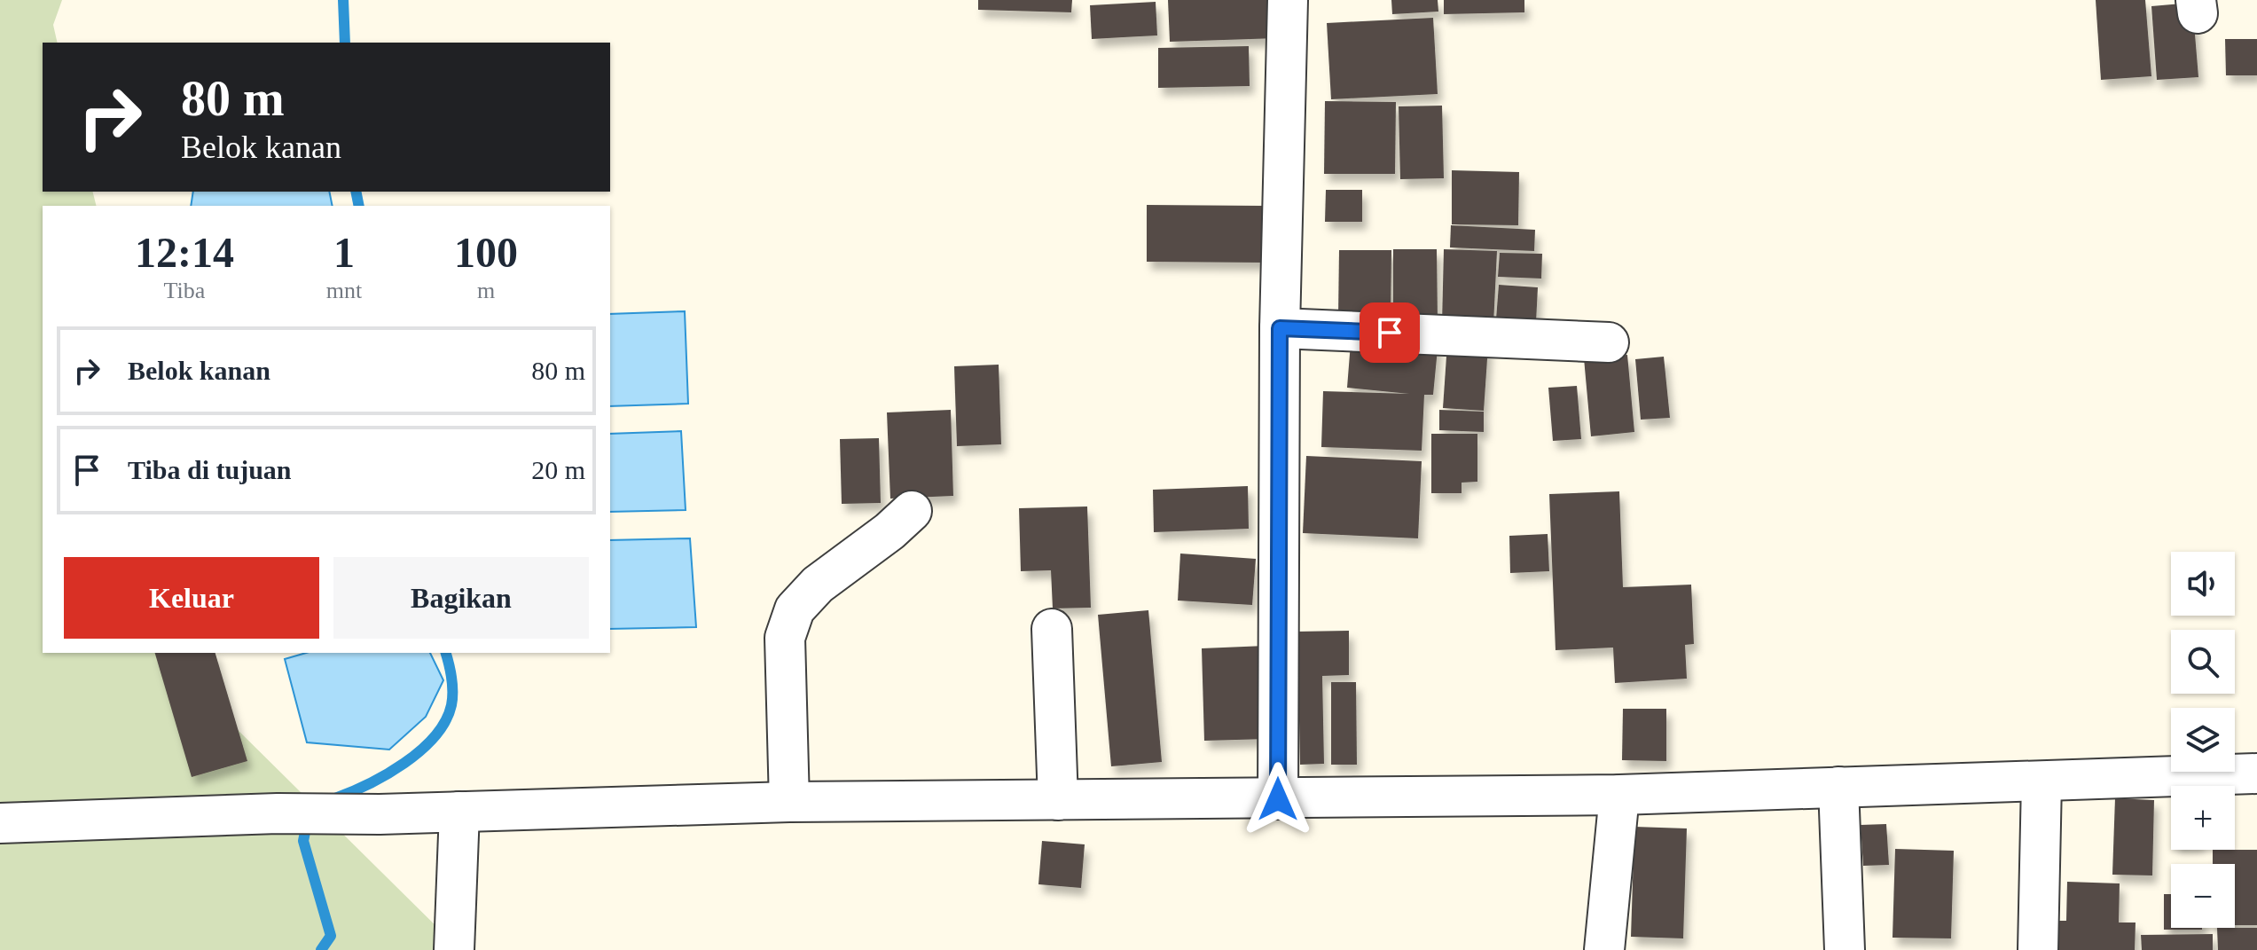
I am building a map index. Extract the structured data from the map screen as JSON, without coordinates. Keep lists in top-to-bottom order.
{
  "page": {
    "turn": ["80 m", "Belok kanan"],
    "eta": [
      "12:14",
      "Tiba",
      "1",
      "mnt",
      "100",
      "m"
    ],
    "list": [
      {
        "name": "Belok kanan",
        "value": "80 m"
      },
      {
        "name": "Tiba di tujuan",
        "value": "20 m"
      }
    ],
    "buttons": ["Keluar", "Bagikan"],
    "map_buttons": ["+", "−"]
  }
}
